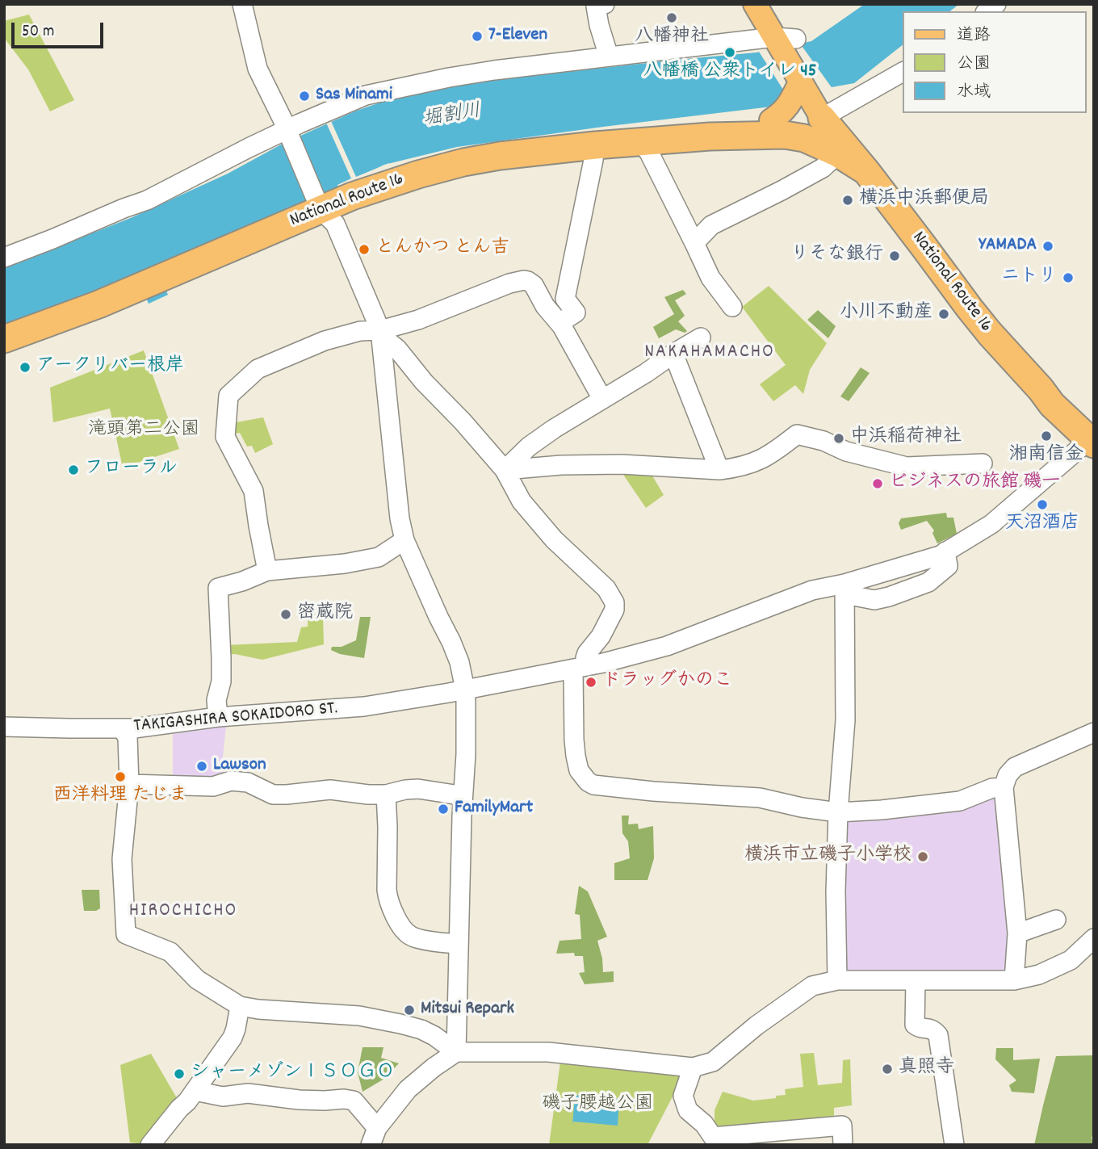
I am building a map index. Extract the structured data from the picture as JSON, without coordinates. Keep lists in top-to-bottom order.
{
  "streets": {
    "highway": ["National Route 16"],
    "street": ["TAKIGASHIRA SOKAIDORO ST."]
  },
  "crossings": [
    ["National Route 16", "TAKIGASHIRA SOKAIDORO ST."]
  ],
  "districts": ["NAKAHAMACHO", "HIROCHICHO"],
  "water": ["堀割川"],
  "parks": ["滝頭第二公園", "磯子腰越公園"],
  "places": [
    "八幡神社",
    "7-Eleven",
    "八幡橋 公衆トイレ 45",
    "Sas Minami",
    "横浜中浜郵便局",
    "YAMADA",
    "とんかつ とん吉",
    "りそな銀行",
    "ニトリ",
    "小川不動産",
    "アークリバー根岸",
    "湘南信金",
    "中浜稲荷神社",
    "フローラル",
    "ビジネスの旅館 磯一",
    "天沼酒店",
    "密蔵院",
    "ドラッグかのこ",
    "Lawson",
    "西洋料理 たじま",
    "FamilyMart",
    "横浜市立磯子小学校",
    "Mitsui Repark",
    "真照寺",
    "シャーメゾンＩＳＯＧＯ"
  ],
  "legend": ["道路", "公園", "水域"],
  "scale_bar": "50 m"
}
